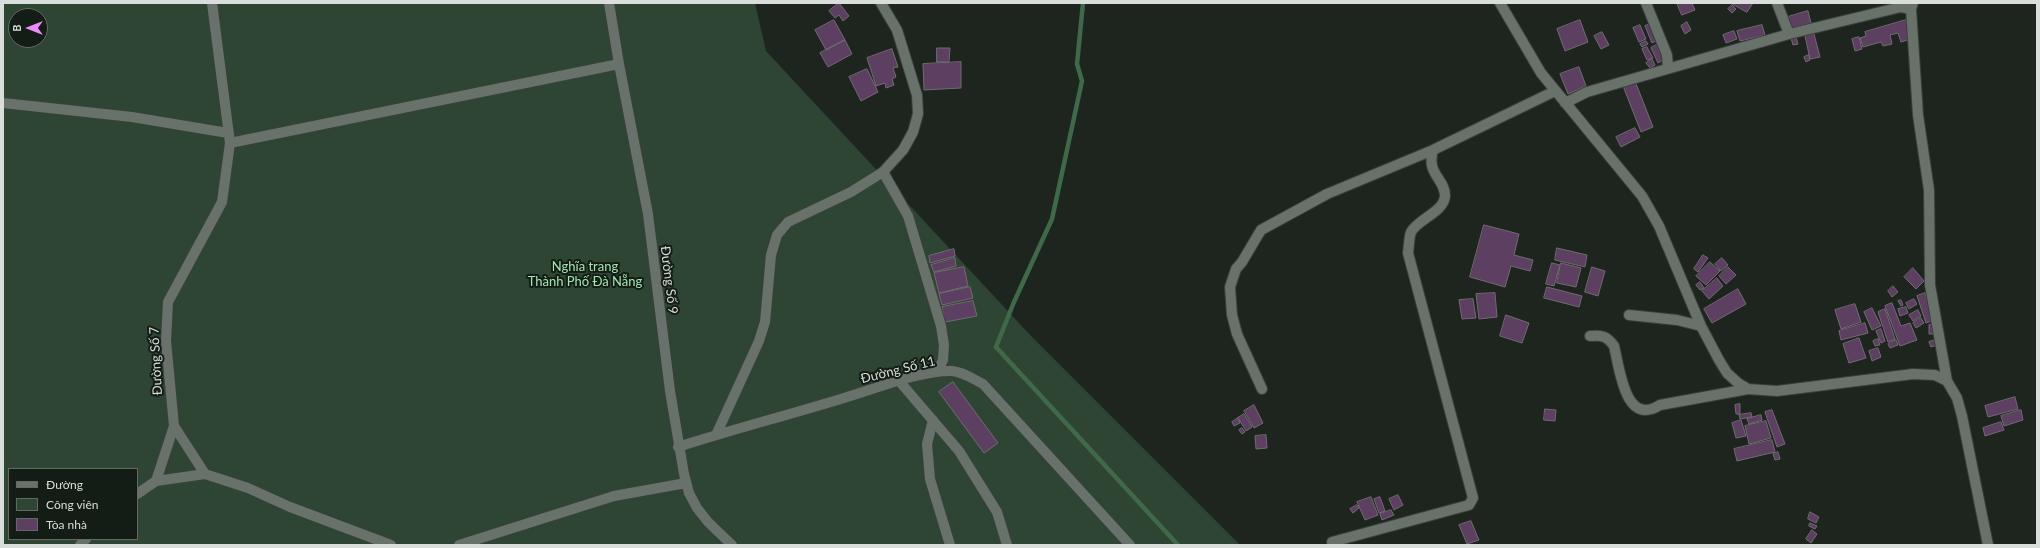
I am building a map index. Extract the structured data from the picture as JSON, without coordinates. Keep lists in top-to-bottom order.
{
  "streets": {
    "street": ["Đường Số 9", "Đường Số 7", "Đường Số 11"]
  },
  "crossings": [
    ["Đường Số 9", "Đường Số 11"]
  ],
  "parks": ["Nghĩa trang Thành Phố Đà Nẵng"],
  "legend": ["Đường", "Công viên", "Tòa nhà"],
  "north": "left"
}
